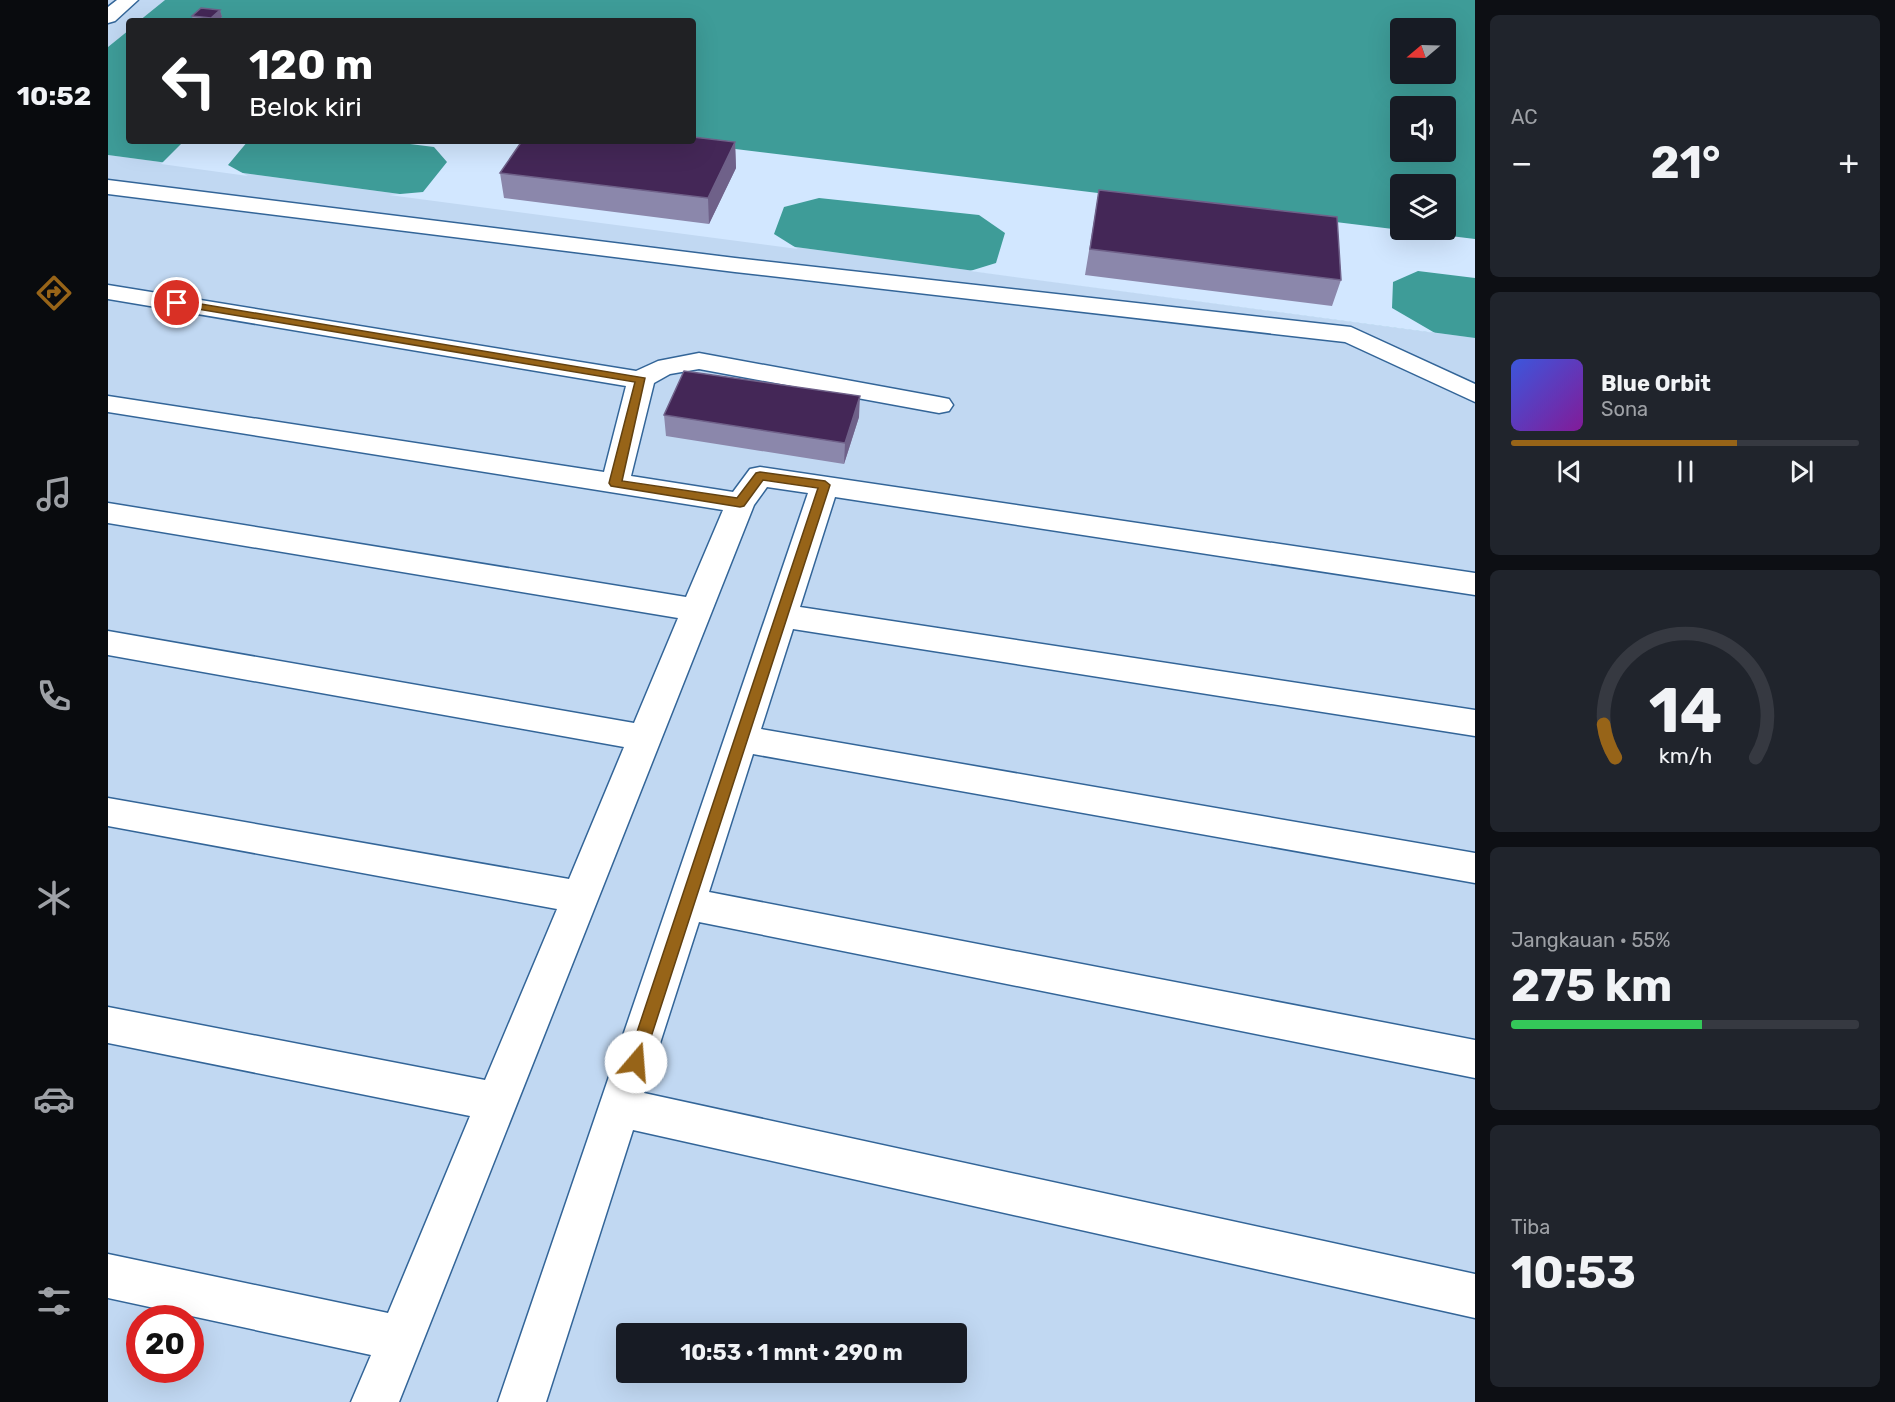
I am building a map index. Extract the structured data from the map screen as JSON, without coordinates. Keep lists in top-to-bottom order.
{
  "north": "left",
  "page": {
    "tabs": "10:52",
    "tile": [
      "AC",
      ["Jangkauan · 55%", "275 km"],
      ["Tiba", "10:53"]
    ],
    "turn": ["120 m", "Belok kiri"],
    "heat": ["−", "21°", "+"],
    "song": ["Blue Orbit", "Sona"],
    "limit": "20",
    "trip": "10:53 · 1 mnt · 290 m",
    "gauge": ["14", "km/h"]
  }
}
